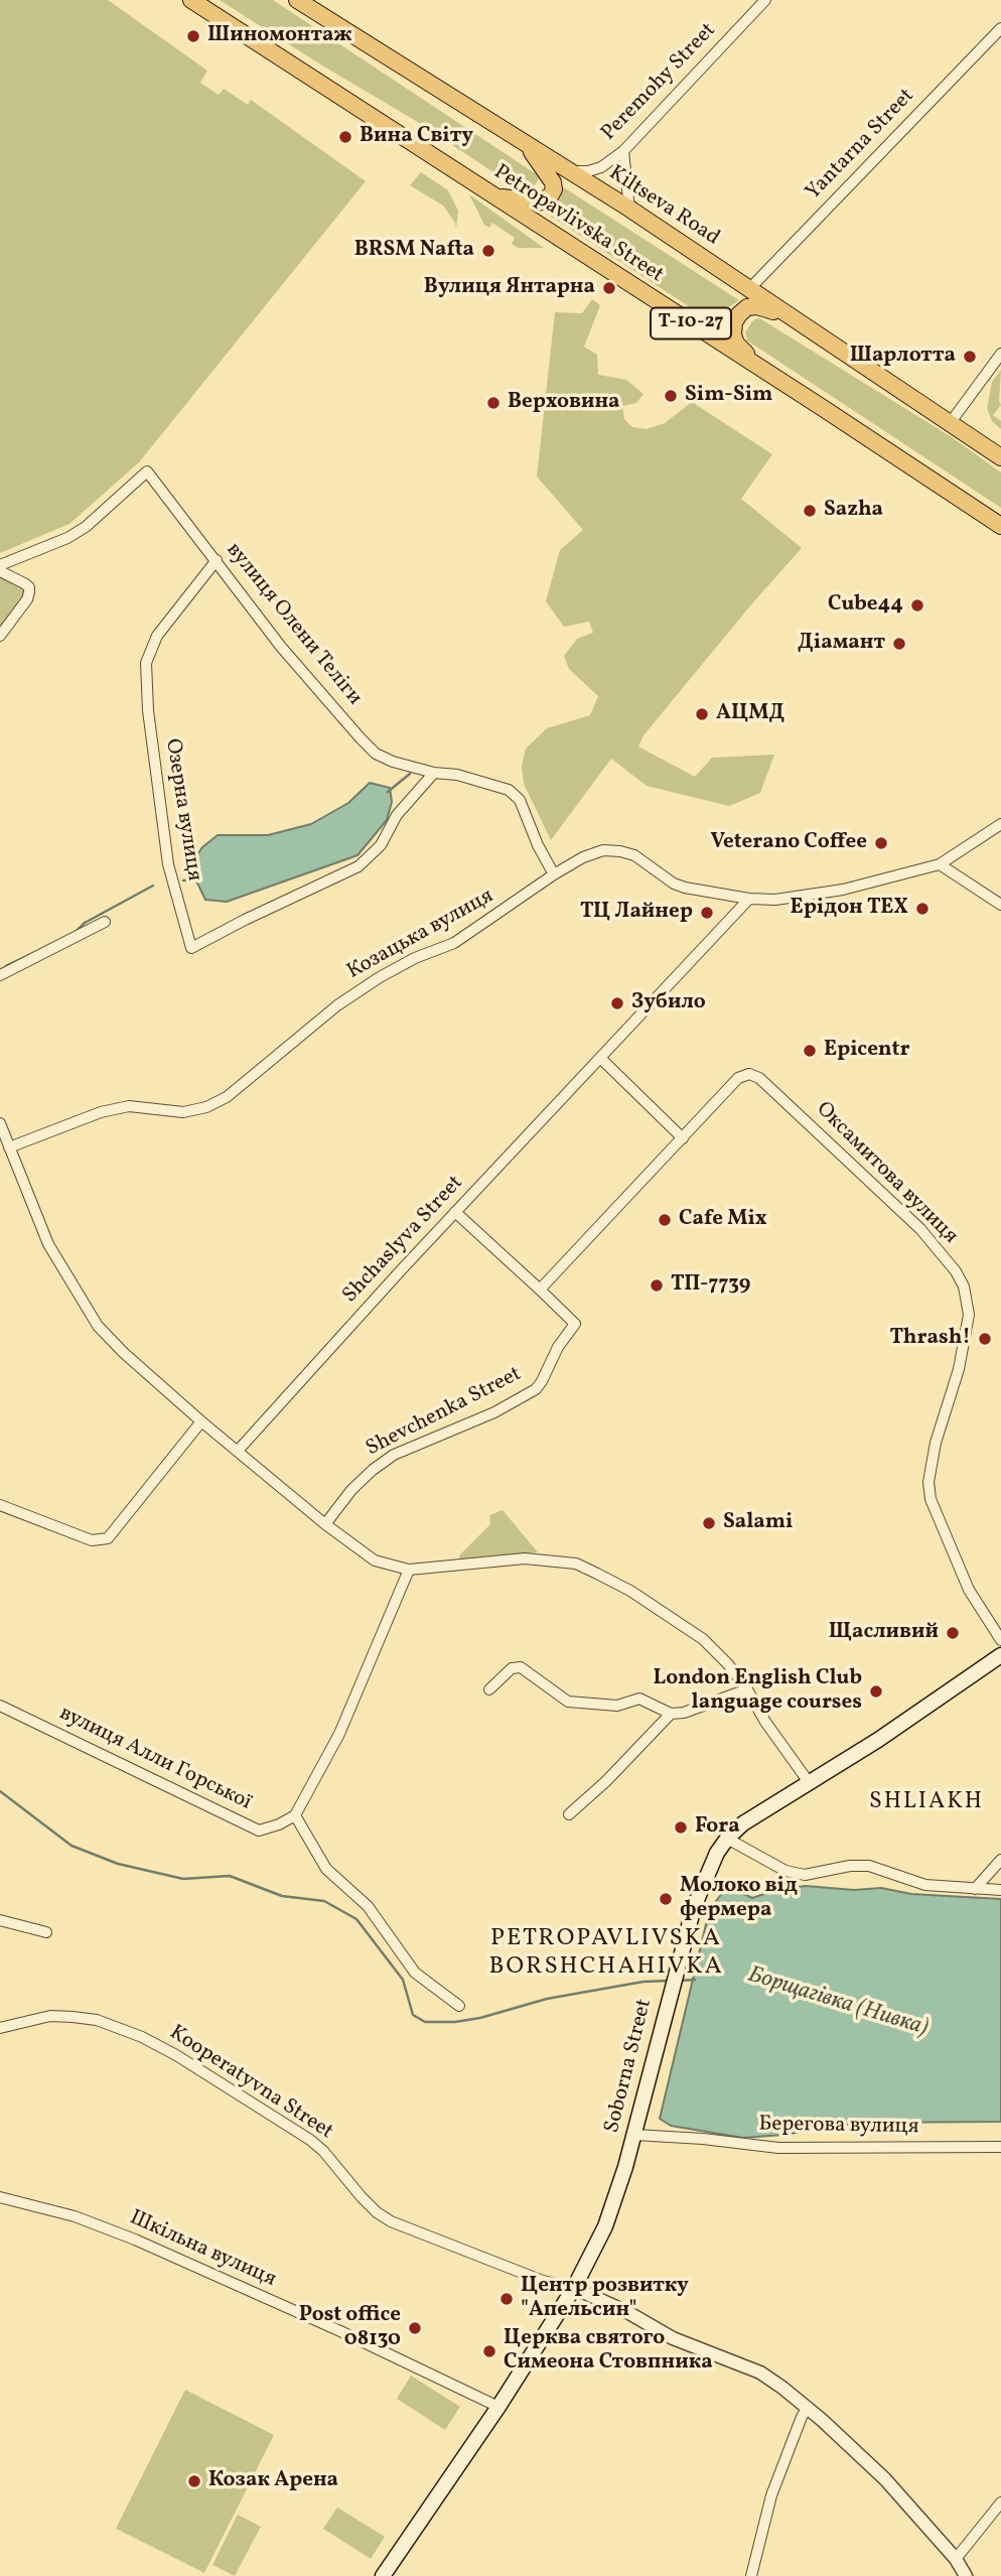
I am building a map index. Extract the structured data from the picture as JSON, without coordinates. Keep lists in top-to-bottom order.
{
  "streets": {
    "highway": ["Kiltseva Road", "Petropavlivska Street", "Т-10-27"],
    "main road": ["Soborna Street"],
    "street": [
      "Peremohy Street",
      "Yantarna Street",
      "вулиця Олени Теліги",
      "Озерна вулиця",
      "Козацька вулиця",
      "Оксамитова вулиця",
      "Shchaslyva Street",
      "Shevchenka Street",
      "вулиця Алли Горської",
      "Kooperatyvna Street",
      "Берегова вулиця",
      "Шкільна вулиця"
    ]
  },
  "crossings": [
    ["Peremohy Street", "Kiltseva Road"],
    ["Yantarna Street", "Kiltseva Road"],
    ["вулиця Олени Теліги", "Озерна вулиця"],
    ["вулиця Олени Теліги", "Козацька вулиця"],
    ["Козацька вулиця", "Shchaslyva Street"],
    ["Оксамитова вулиця", "Shevchenka Street"],
    ["Shchaslyva Street", "Shevchenka Street"],
    ["Soborna Street", "Kooperatyvna Street"],
    ["Soborna Street", "Берегова вулиця"],
    ["Soborna Street", "Шкільна вулиця"]
  ],
  "districts": ["SHLIAKH", "PETROPAVLIVSKA BORSHCHAHIVKA"],
  "water": ["Борщагівка (Нивка)"],
  "places": [
    "Шиномонтаж",
    "Вина Світу",
    "BRSM Nafta",
    "Вулиця Янтарна",
    "Шарлотта",
    "Sim-Sim",
    "Верховина",
    "Sazha",
    "Cube44",
    "Діамант",
    "АЦМД",
    "Veterano Coffee",
    "Ерідон ТЕХ",
    "ТЦ Лайнер",
    "Зубило",
    "Epicentr",
    "Cafe Mix",
    "ТП-7739",
    "Thrash!",
    "Salami",
    "Щасливий",
    "London English Club language courses",
    "Fora",
    "Молоко від фермера",
    "Центр розвитку \"Апельсин\"",
    "Post office 08130",
    "Церква святого Симеона Стовпника",
    "Козак Арена"
  ]
}
